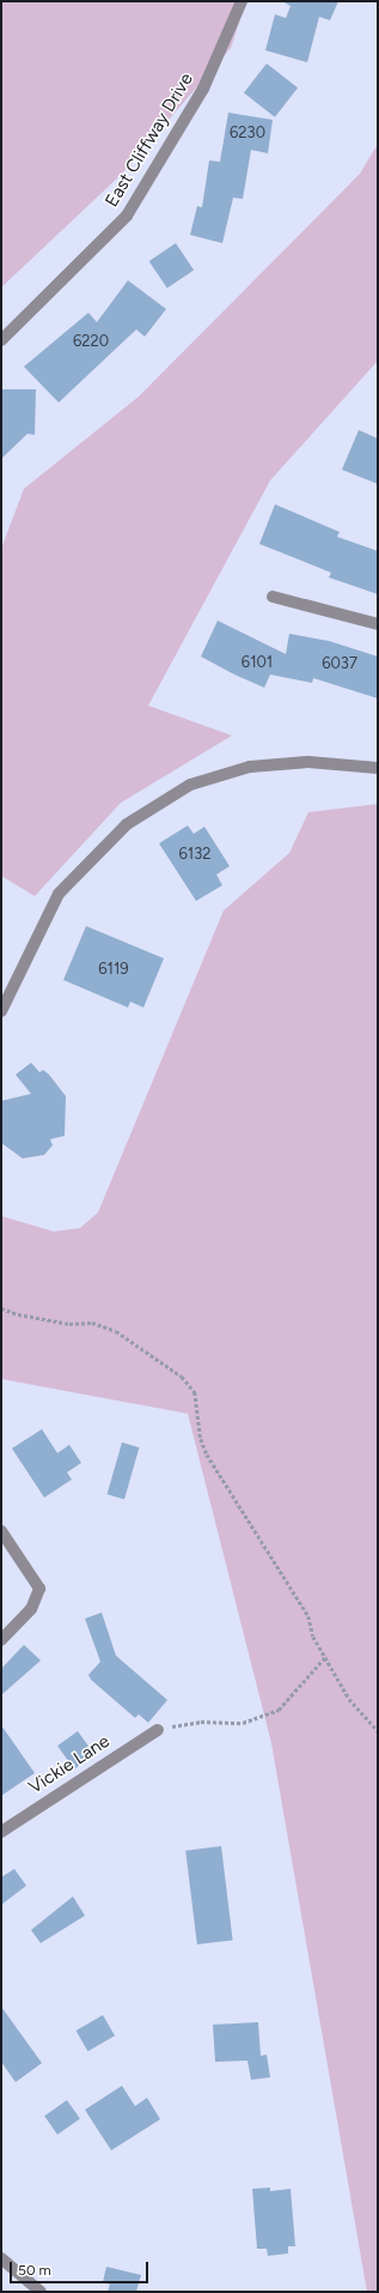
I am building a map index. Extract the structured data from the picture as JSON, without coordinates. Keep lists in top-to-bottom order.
{
  "streets": {
    "street": ["East Cliffway Drive", "Vickie Lane"]
  },
  "house_numbers": [
    "6230",
    "6220",
    "6101",
    "6037",
    "6132",
    "6119"
  ],
  "scale_bar": "50 m"
}
